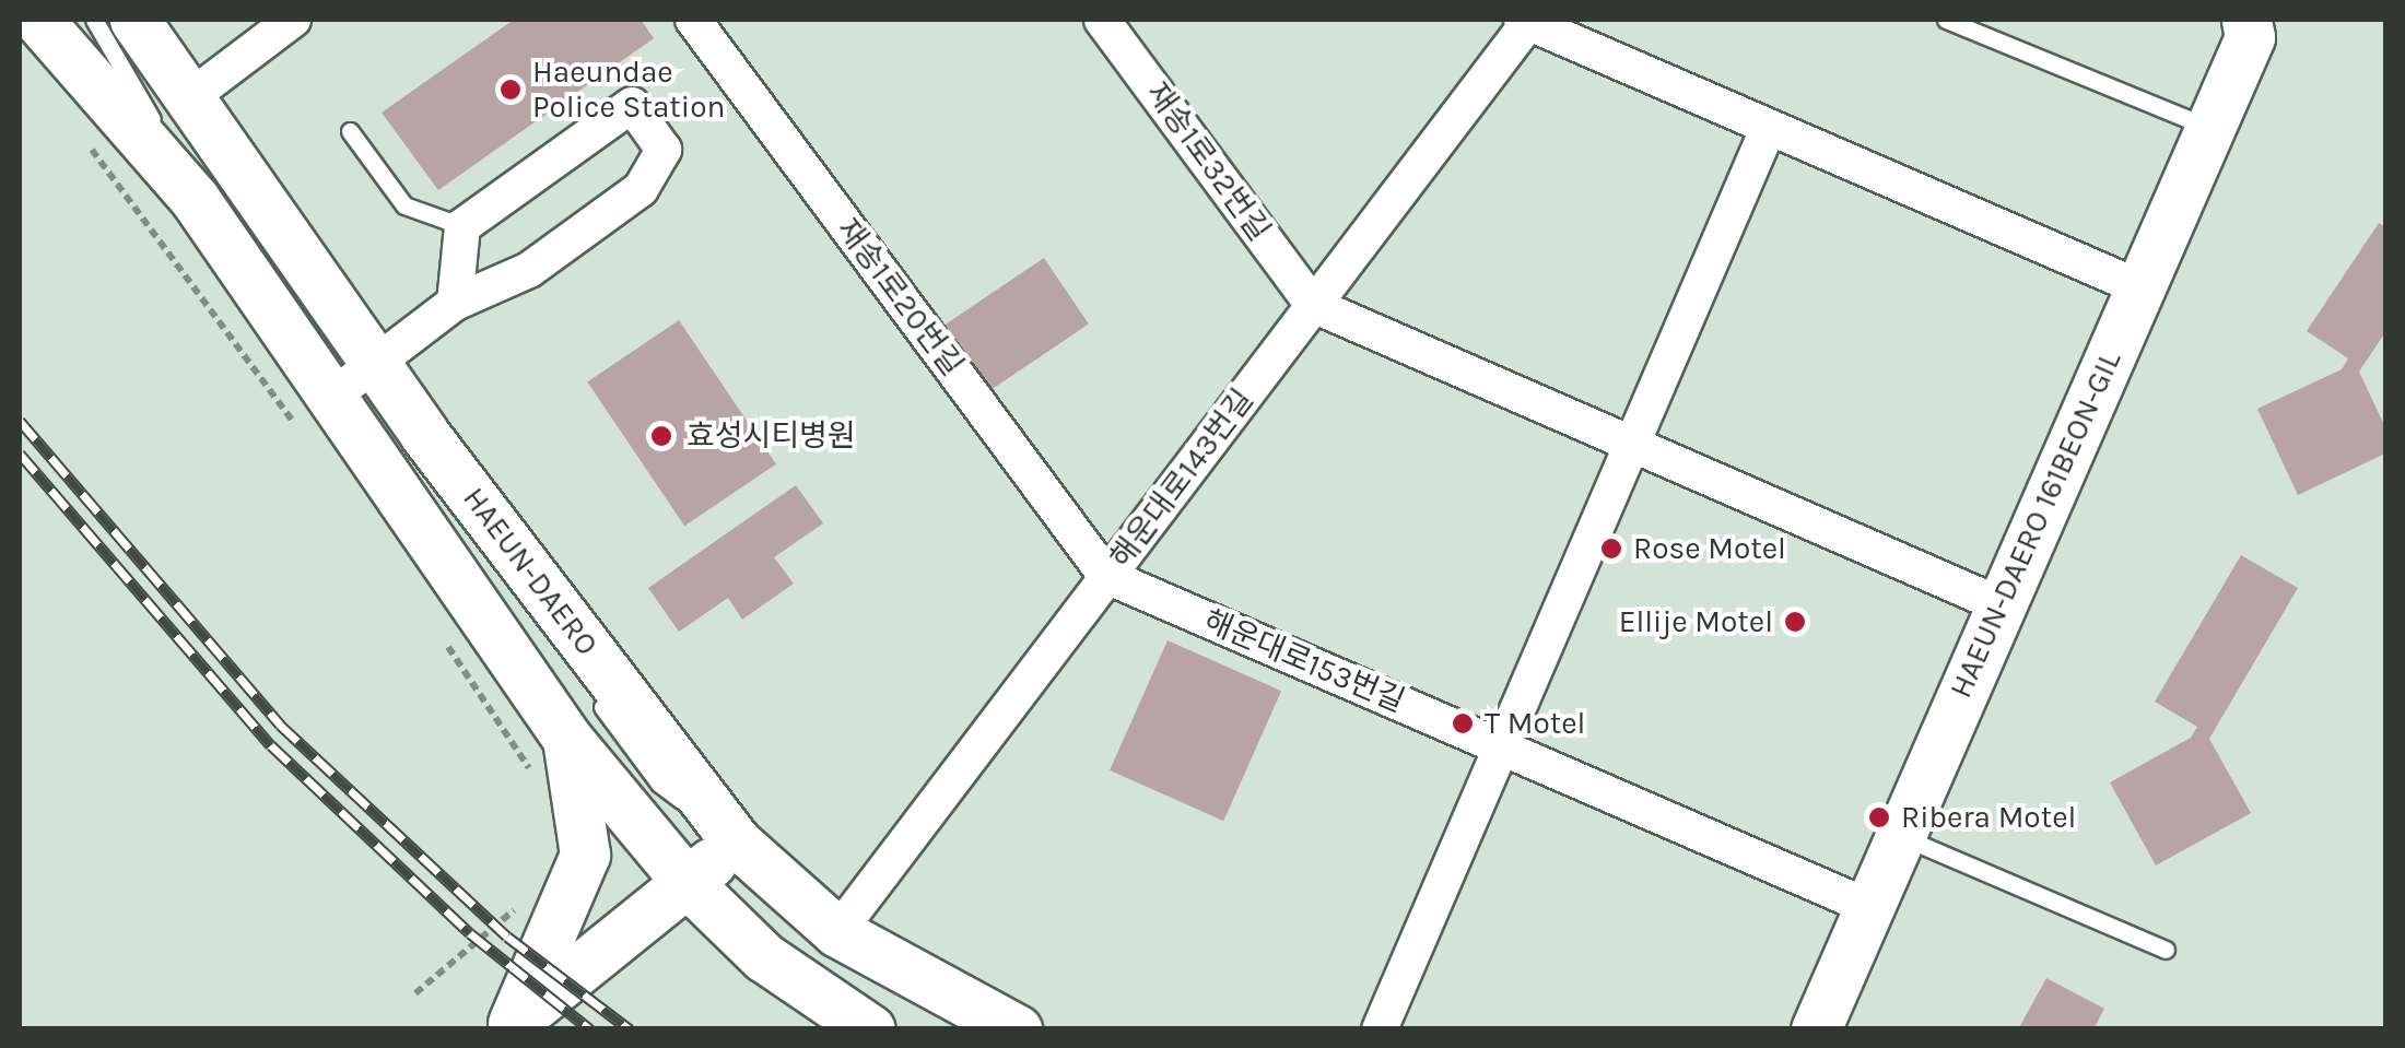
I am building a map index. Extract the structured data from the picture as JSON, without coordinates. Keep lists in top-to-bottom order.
{
  "streets": {
    "main road": ["HAEUN-DAERO 161BEON-GIL", "HAEUN-DAERO"],
    "street": [
      "재송1로32번길",
      "재송1로20번길",
      "해운대로143번길",
      "해운대로153번길"
    ]
  },
  "crossings": [
    ["재송1로32번길", "해운대로143번길"],
    ["재송1로20번길", "해운대로143번길"],
    ["재송1로20번길", "해운대로153번길"],
    ["해운대로143번길", "HAEUN-DAERO 161BEON-GIL"],
    ["해운대로143번길", "HAEUN-DAERO"],
    ["해운대로143번길", "해운대로153번길"],
    ["HAEUN-DAERO 161BEON-GIL", "해운대로153번길"]
  ],
  "places": [
    "Haeundae Police Station",
    "효성시티병원",
    "Rose Motel",
    "Ellije Motel",
    "T Motel",
    "Ribera Motel"
  ]
}
